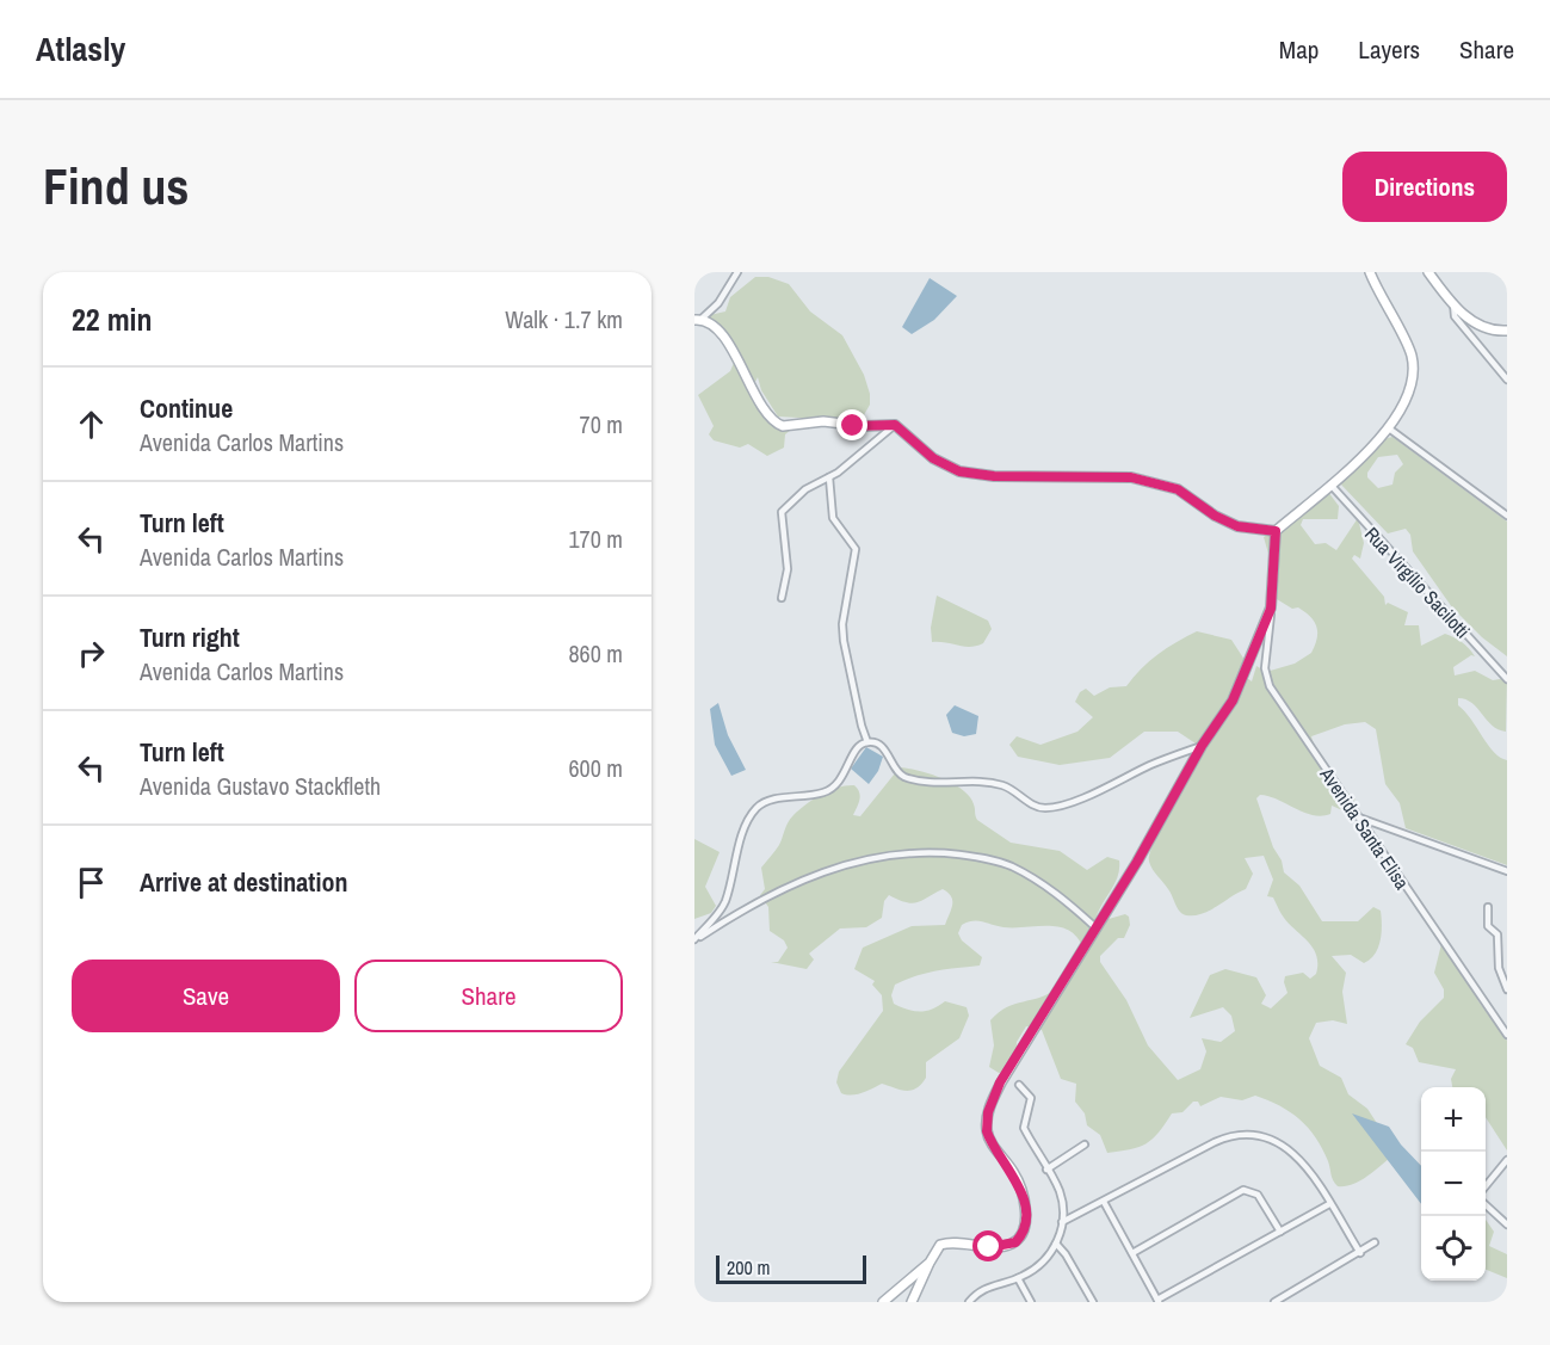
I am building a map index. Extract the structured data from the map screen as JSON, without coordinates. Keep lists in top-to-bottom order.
{
  "streets": {
    "street": ["Rua Virgílio Sacilotti", "Avenida Santa Elisa"]
  },
  "scale_bar": "200 m",
  "page": {
    "header": "Atlasly",
    "nav": ["Map", "Layers", "Share"],
    "buttons": [
      "Directions",
      ["Save", "Share"]
    ],
    "title": "Find us",
    "heading": ["22 min", "Walk · 1.7 km"],
    "list": [
      ["Continue", "Avenida Carlos Martins", "70 m"],
      ["Turn left", "Avenida Carlos Martins", "170 m"],
      ["Turn right", "Avenida Carlos Martins", "860 m"],
      ["Turn left", "Avenida Gustavo Stackfleth", "600 m"],
      "Arrive at destination"
    ],
    "map_buttons": ["+", "−"],
    "scale": "200 m"
  }
}
